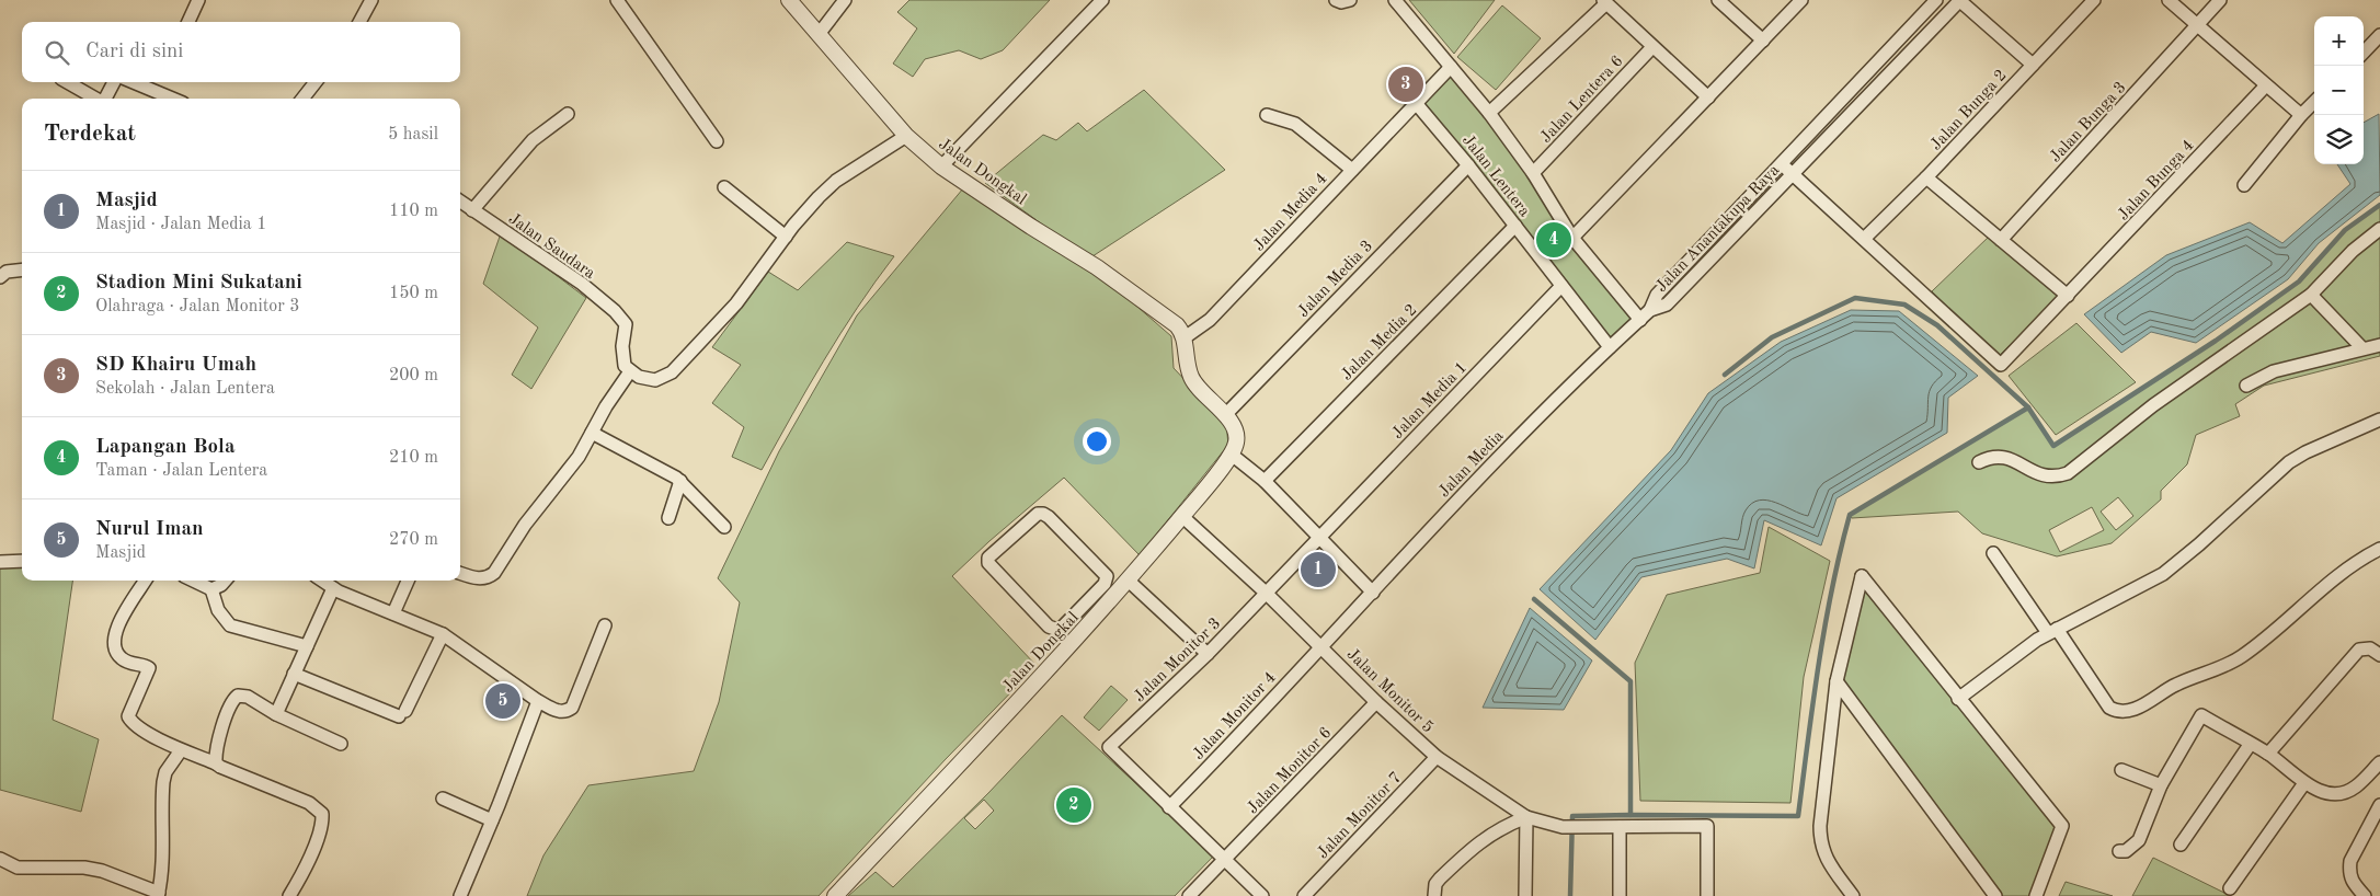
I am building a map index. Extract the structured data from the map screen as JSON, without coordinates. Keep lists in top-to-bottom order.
{
  "streets": {
    "street": [
      "Jalan Lentera 6",
      "Jalan Bunga 2",
      "Jalan Bunga 3",
      "Jalan Dongkal",
      "Jalan Lentera",
      "Jalan Bunga 4",
      "Jalan Media 4",
      "Jalan Anantakupa Raya",
      "Jalan Saudara",
      "Jalan Media 3",
      "Jalan Media 2",
      "Jalan Media 1",
      "Jalan Media",
      "Jalan Monitor 3",
      "Jalan Monitor 5",
      "Jalan Monitor 4",
      "Jalan Monitor 6",
      "Jalan Monitor 7"
    ]
  },
  "crossings": [
    ["Jalan Lentera 6", "Jalan Lentera"],
    ["Jalan Bunga 2", "Jalan Bunga 4"],
    ["Jalan Dongkal", "Jalan Media 4"],
    ["Jalan Dongkal", "Jalan Media 3"],
    ["Jalan Lentera", "Jalan Media 4"],
    ["Jalan Lentera", "Jalan Media 3"],
    ["Jalan Lentera", "Jalan Media 2"],
    ["Jalan Lentera", "Jalan Media 1"],
    ["Jalan Lentera", "Jalan Media"],
    ["Jalan Anantakupa Raya", "Jalan Media"],
    ["Jalan Media 1", "Jalan Monitor 3"],
    ["Jalan Media 1", "Jalan Monitor 5"],
    ["Jalan Media", "Jalan Monitor 5"],
    ["Jalan Media", "Jalan Monitor 4"],
    ["Jalan Monitor 3", "Jalan Monitor 5"],
    ["Jalan Monitor 3", "Jalan Monitor 4"],
    ["Jalan Monitor 5", "Jalan Monitor 4"],
    ["Jalan Monitor 5", "Jalan Monitor 6"],
    ["Jalan Monitor 5", "Jalan Monitor 7"]
  ],
  "page": {
    "map_buttons": ["+", "−"],
    "search": "Cari di sini",
    "pins": [
      "3",
      "4",
      "1",
      "5",
      "2"
    ],
    "heading": ["Terdekat", "5 hasil"],
    "list": [
      {
        "mark": "1",
        "name": "Masjid",
        "note": "Masjid · Jalan Media 1",
        "value": "110 m"
      },
      {
        "mark": "2",
        "name": "Stadion Mini Sukatani",
        "note": "Olahraga · Jalan Monitor 3",
        "value": "150 m"
      },
      {
        "mark": "3",
        "name": "SD Khairu Umah",
        "note": "Sekolah · Jalan Lentera",
        "value": "200 m"
      },
      {
        "mark": "4",
        "name": "Lapangan Bola",
        "note": "Taman · Jalan Lentera",
        "value": "210 m"
      },
      {
        "mark": "5",
        "name": "Nurul Iman",
        "note": "Masjid",
        "value": "270 m"
      }
    ]
  }
}
